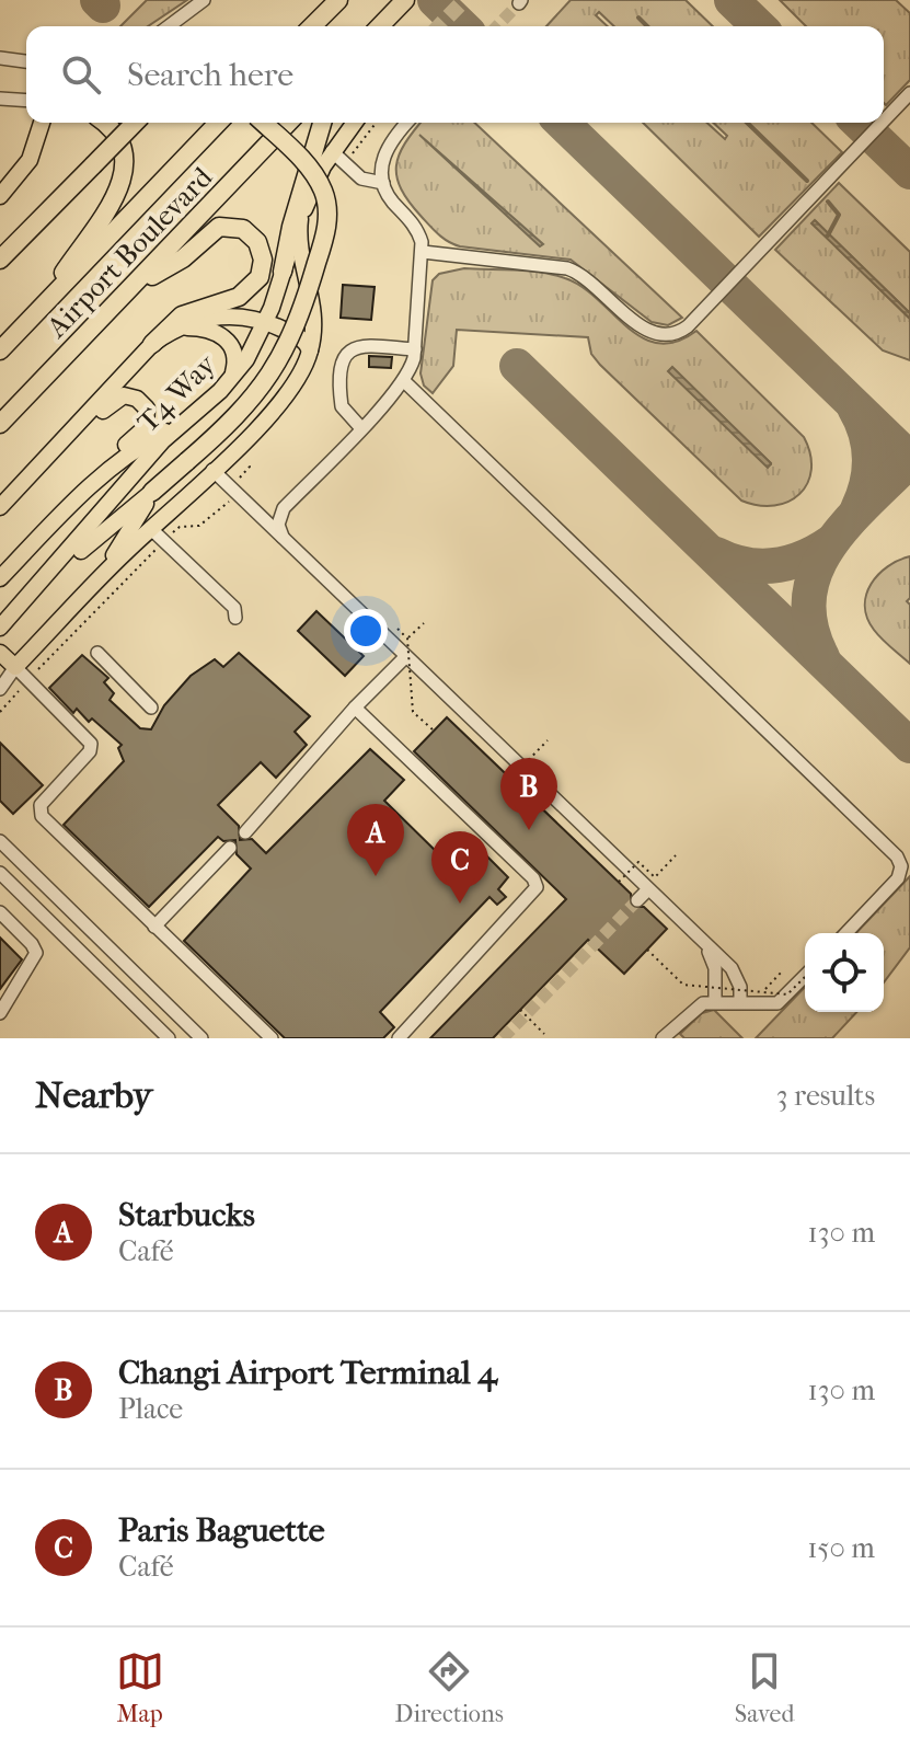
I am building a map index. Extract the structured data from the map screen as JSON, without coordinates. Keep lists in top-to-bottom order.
{
  "streets": {
    "highway": ["Airport Boulevard"],
    "main road": ["T4 Way"]
  },
  "page": {
    "search": "Search here",
    "pins": ["B", "A", "C"],
    "heading": ["Nearby", "3 results"],
    "list": [
      {
        "mark": "A",
        "name": "Starbucks",
        "note": "Café",
        "value": "130 m"
      },
      {
        "mark": "B",
        "name": "Changi Airport Terminal 4",
        "note": "Place",
        "value": "130 m"
      },
      {
        "mark": "C",
        "name": "Paris Baguette",
        "note": "Café",
        "value": "150 m"
      }
    ],
    "nav": ["Map", "Directions", "Saved"]
  }
}
